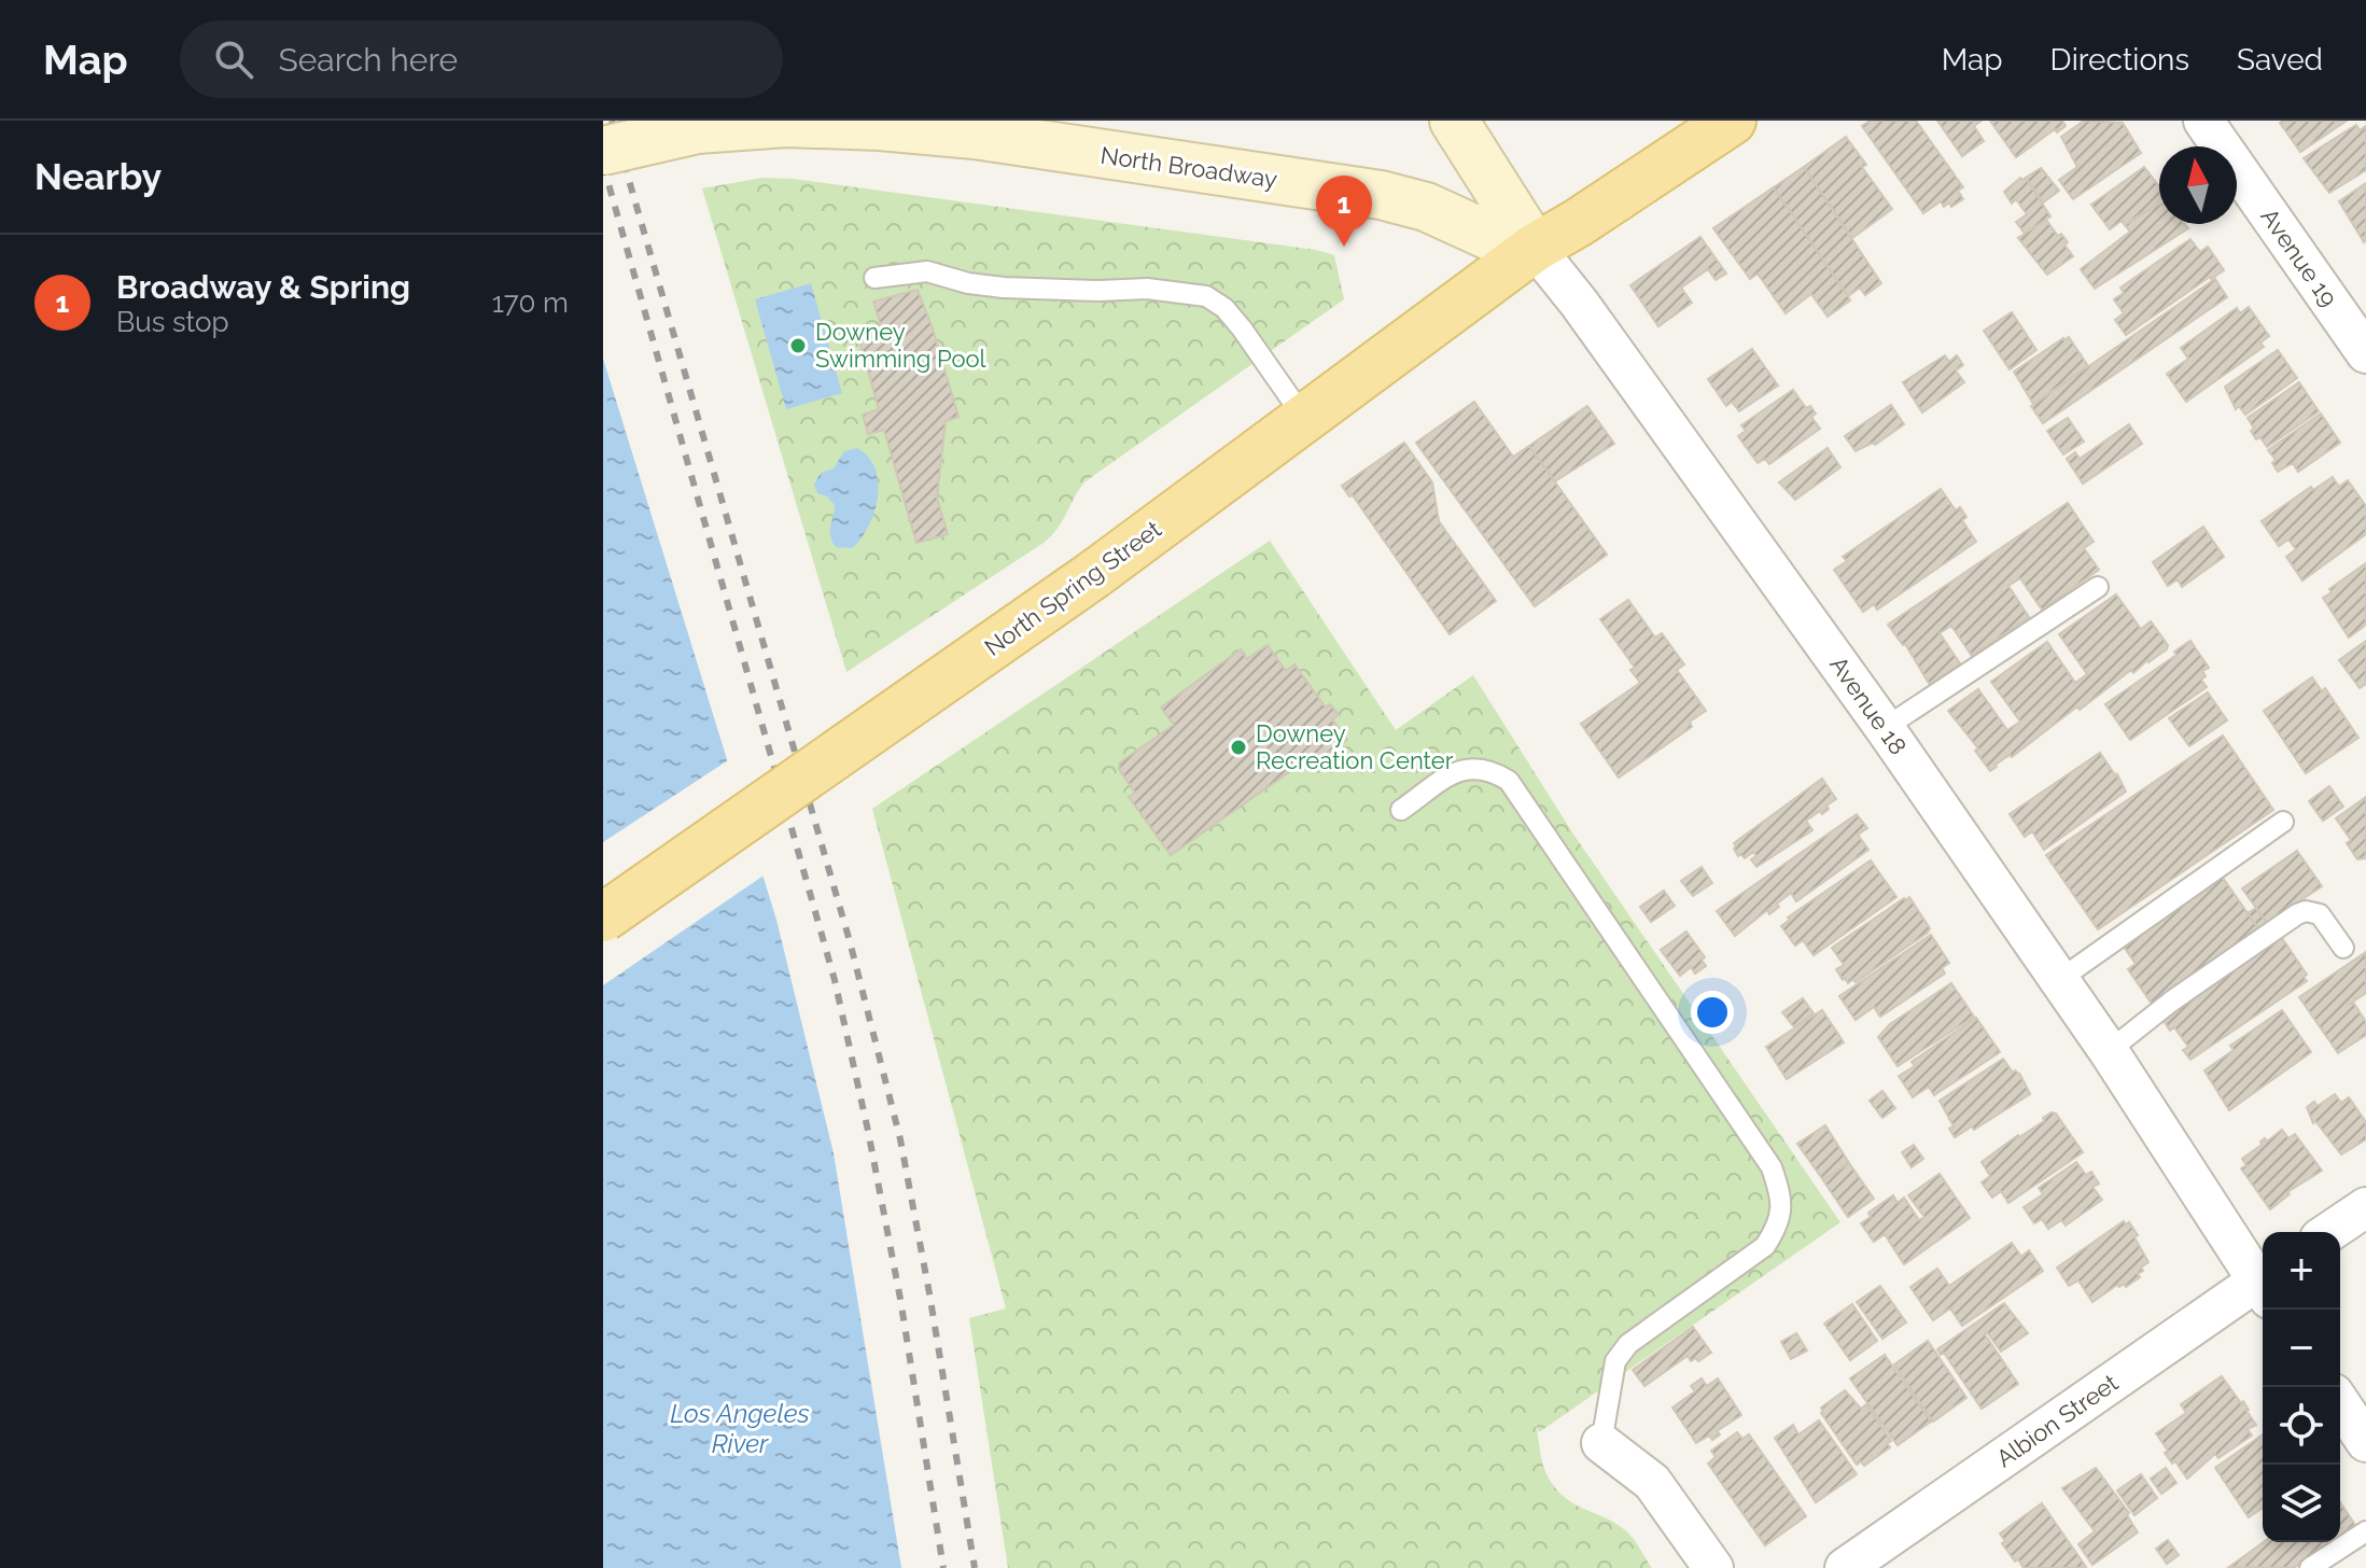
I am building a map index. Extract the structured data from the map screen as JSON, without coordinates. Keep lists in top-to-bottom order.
{
  "streets": {
    "main road": ["North Broadway", "North Spring Street", "Avenue 18"],
    "street": ["Avenue 19", "Albion Street"]
  },
  "crossings": [
    ["North Broadway", "North Spring Street"],
    ["North Broadway", "Avenue 18"],
    ["North Spring Street", "Avenue 18"]
  ],
  "water": ["Los Angeles River"],
  "places": ["Downey Swimming Pool", "Downey Recreation Center"],
  "north": "top",
  "page": {
    "header": "Map",
    "search": "Search here",
    "nav": ["Map", "Directions", "Saved"],
    "heading": "Nearby",
    "pins": "1",
    "list": [
      {
        "mark": "1",
        "name": "Broadway & Spring",
        "note": "Bus stop",
        "value": "170 m"
      }
    ],
    "map_buttons": ["+", "−"]
  }
}
